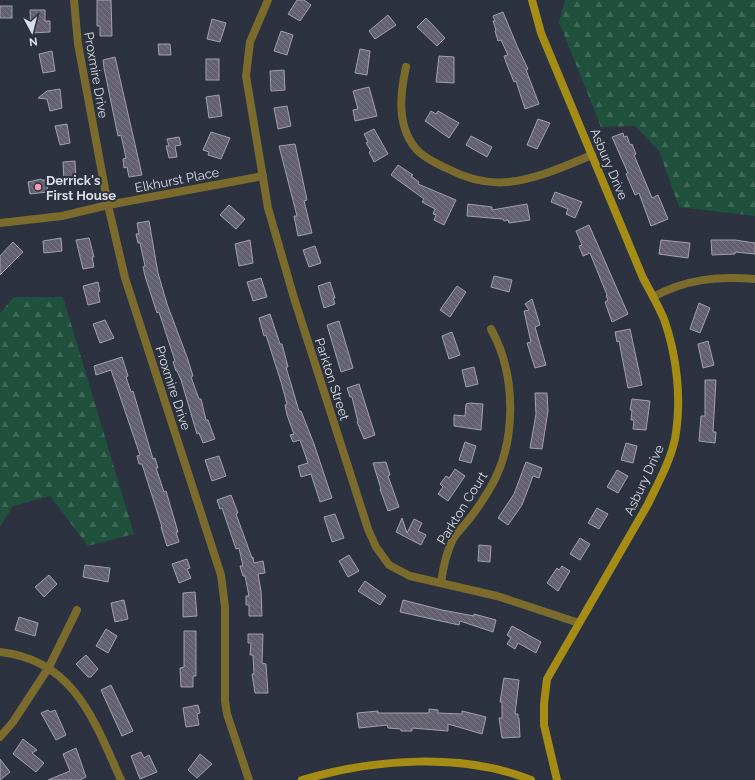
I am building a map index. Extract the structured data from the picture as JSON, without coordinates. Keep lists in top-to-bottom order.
{
  "streets": {
    "street": [
      "Proxmire Drive",
      "Asbury Drive",
      "Elkhurst Place",
      "Parkton Street",
      "Parkton Court"
    ]
  },
  "crossings": [
    ["Proxmire Drive", "Elkhurst Place"],
    ["Asbury Drive", "Parkton Street"],
    ["Elkhurst Place", "Parkton Street"],
    ["Parkton Street", "Parkton Court"]
  ],
  "places": ["Derrick's First House"],
  "north": "bottom"
}
